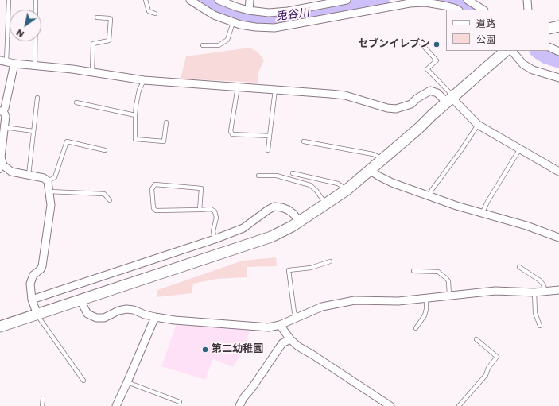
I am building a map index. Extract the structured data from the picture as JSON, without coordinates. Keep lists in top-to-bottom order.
{
  "water": ["兎谷川"],
  "places": ["セブンイレブン", "第二幼稚園"],
  "legend": ["道路", "公園"],
  "north": "bottom left"
}
